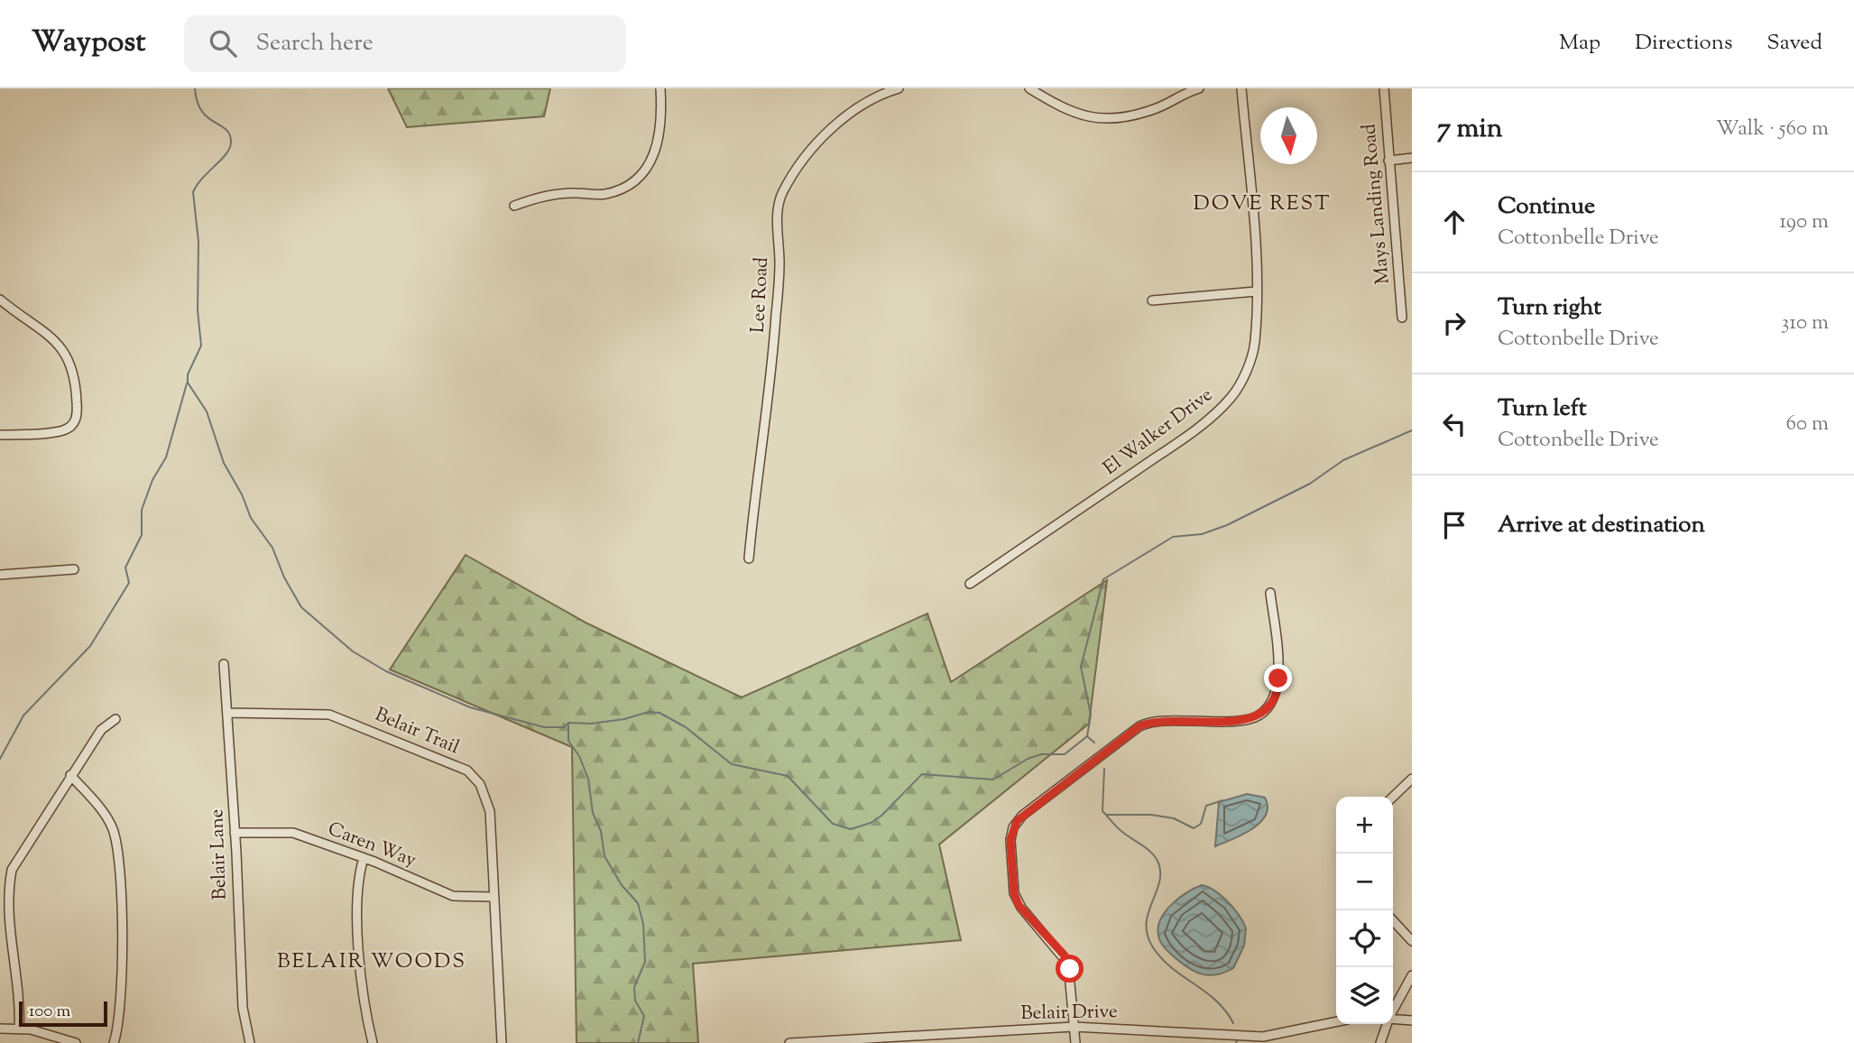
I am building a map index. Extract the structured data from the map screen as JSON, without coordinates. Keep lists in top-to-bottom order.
{
  "streets": {
    "street": [
      "Mays Landing Road",
      "Lee Road",
      "El Walker Drive",
      "Belair Trail",
      "Caren Way",
      "Belair Lane",
      "Belair Drive"
    ]
  },
  "crossings": [
    ["Belair Trail", "Caren Way"],
    ["Belair Trail", "Belair Lane"],
    ["Caren Way", "Belair Lane"]
  ],
  "districts": ["DOVE REST", "BELAIR WOODS"],
  "scale_bar": "100 m",
  "north": "bottom",
  "page": {
    "header": "Waypost",
    "search": "Search here",
    "nav": ["Map", "Directions", "Saved"],
    "heading": ["7 min", "Walk · 560 m"],
    "list": [
      ["Continue", "Cottonbelle Drive", "190 m"],
      ["Turn right", "Cottonbelle Drive", "310 m"],
      ["Turn left", "Cottonbelle Drive", "60 m"],
      "Arrive at destination"
    ],
    "map_buttons": ["+", "−"],
    "scale": "100 m"
  }
}
